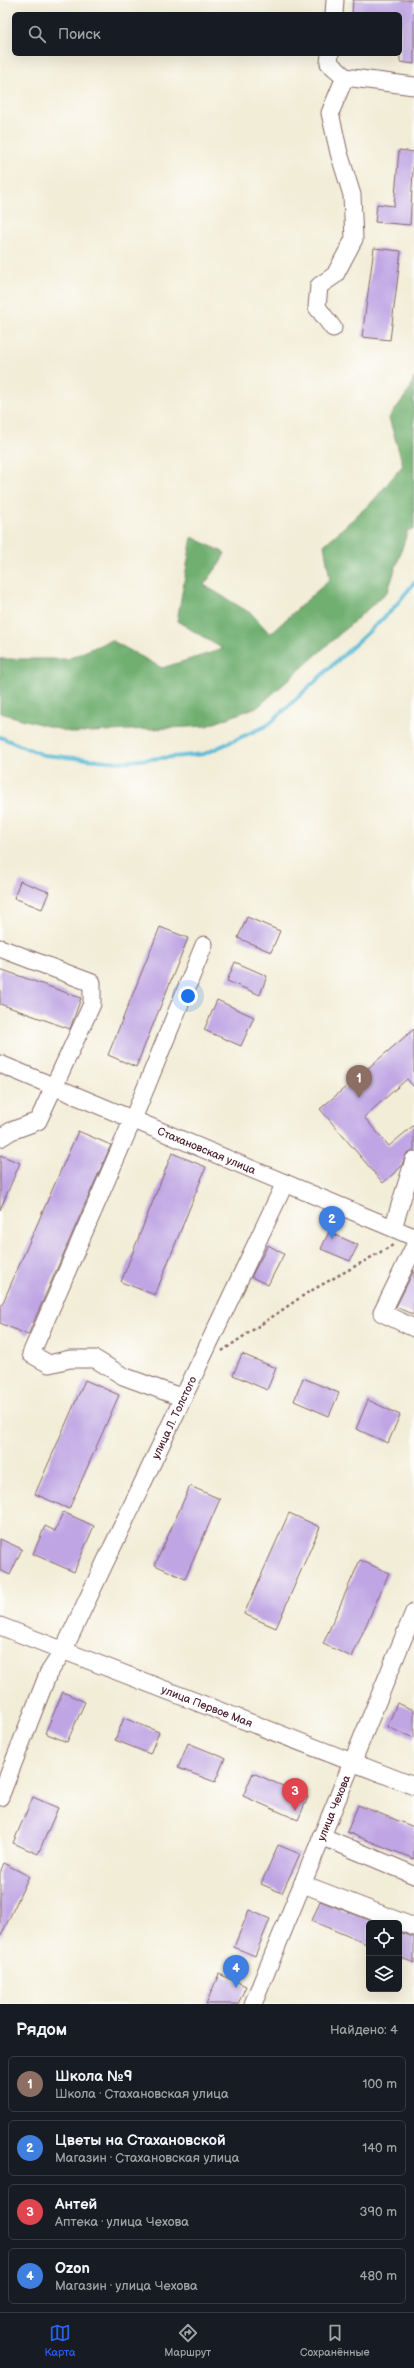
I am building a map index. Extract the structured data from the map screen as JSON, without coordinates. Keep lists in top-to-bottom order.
{
  "streets": {
    "street": [
      "Стахановская улица",
      "улица Л. Толстого",
      "улица Первое Мая",
      "улица Чехова"
    ]
  },
  "crossings": [
    ["Стахановская улица", "улица Л. Толстого"],
    ["улица Л. Толстого", "улица Первое Мая"],
    ["улица Первое Мая", "улица Чехова"]
  ],
  "page": {
    "search": "Поиск",
    "pins": [
      "1",
      "2",
      "3",
      "4"
    ],
    "heading": ["Рядом", "Найдено: 4"],
    "list": [
      {
        "mark": "1",
        "name": "Школа №9",
        "note": "Школа · Стахановская улица",
        "value": "100 m"
      },
      {
        "mark": "2",
        "name": "Цветы на Стахановской",
        "note": "Магазин · Стахановская улица",
        "value": "140 m"
      },
      {
        "mark": "3",
        "name": "Антей",
        "note": "Аптека · улица Чехова",
        "value": "390 m"
      },
      {
        "mark": "4",
        "name": "Ozon",
        "note": "Магазин · улица Чехова",
        "value": "480 m"
      }
    ],
    "nav": ["Карта", "Маршрут", "Сохранённые"]
  }
}
